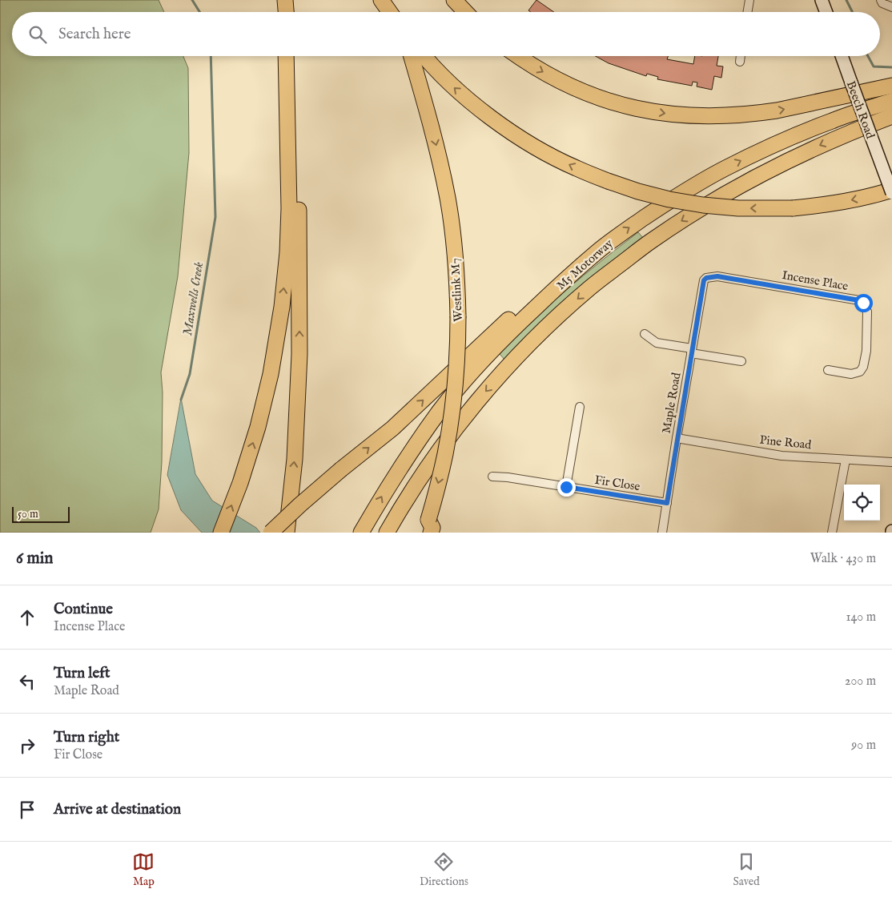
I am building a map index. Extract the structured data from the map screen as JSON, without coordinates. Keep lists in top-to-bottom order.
{
  "streets": {
    "highway": ["M5 Motorway", "Westlink M7"],
    "main road": ["Beech Road"],
    "street": [
      "Incense Place",
      "Maple Road",
      "Pine Road",
      "Fir Close"
    ]
  },
  "crossings": [
    ["Incense Place", "Maple Road"],
    ["Maple Road", "Pine Road"],
    ["Maple Road", "Fir Close"]
  ],
  "one_way": ["Westlink M7"],
  "water": ["Maxwells Creek"],
  "scale_bar": "50 m",
  "page": {
    "search": "Search here",
    "scale": "50 m",
    "heading": ["6 min", "Walk · 430 m"],
    "list": [
      ["Continue", "Incense Place", "140 m"],
      ["Turn left", "Maple Road", "200 m"],
      ["Turn right", "Fir Close", "90 m"],
      "Arrive at destination"
    ],
    "nav": ["Map", "Directions", "Saved"]
  }
}
